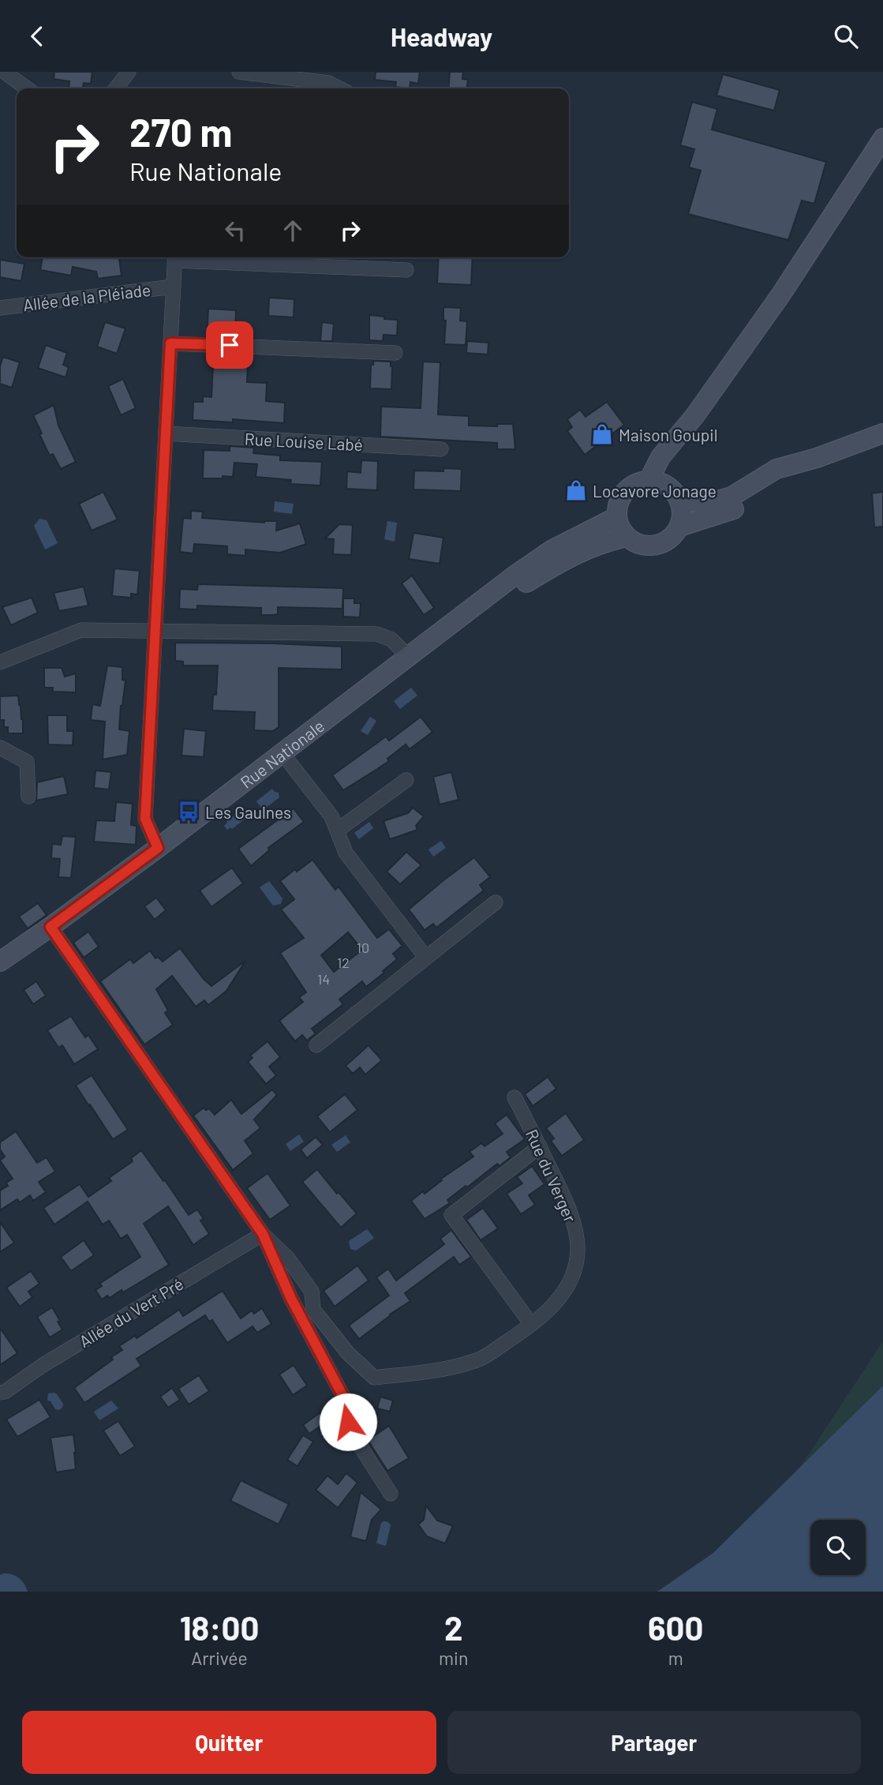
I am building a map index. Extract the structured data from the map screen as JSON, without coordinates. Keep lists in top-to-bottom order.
{
  "streets": {
    "main road": ["Rue Nationale"],
    "street": [
      "Allée de la Pléiade",
      "Rue Louise Labé",
      "Rue du Verger",
      "Allée du Vert Pré"
    ]
  },
  "crossings": [
    ["Rue du Verger", "Allée du Vert Pré"]
  ],
  "places": {
    "shop": ["Maison Goupil", "Locavore Jonage"],
    "bus stop": ["Les Gaulnes"]
  },
  "house_numbers": ["10", "12", "14"],
  "page": {
    "header": "Headway",
    "turn": ["270 m", "Rue Nationale"],
    "eta": [
      "18:00",
      "Arrivée",
      "2",
      "min",
      "600",
      "m"
    ],
    "buttons": ["Quitter", "Partager"]
  }
}
